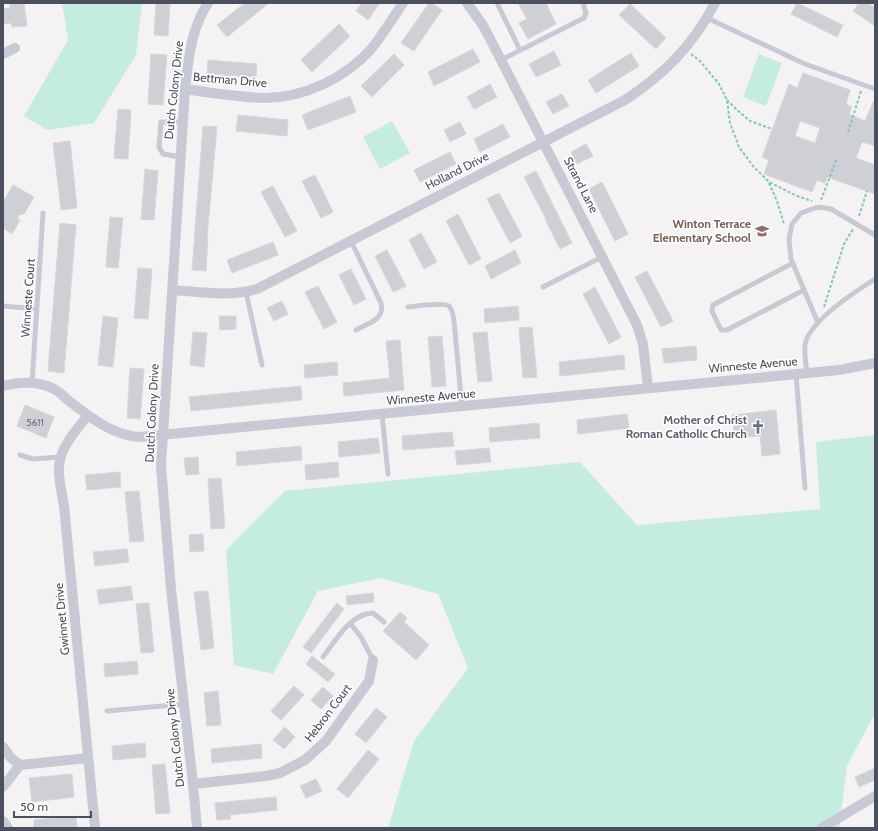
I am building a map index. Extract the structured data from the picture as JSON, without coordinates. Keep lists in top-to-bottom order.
{
  "streets": {
    "street": [
      "Bettman Drive",
      "Dutch Colony Drive",
      "Holland Drive",
      "Strand Lane",
      "Winneste Avenue",
      "Gwinnet Drive",
      "Hebron Court"
    ],
    "lane": ["Winneste Court"]
  },
  "crossings": [
    ["Bettman Drive", "Dutch Colony Drive"],
    ["Dutch Colony Drive", "Holland Drive"],
    ["Dutch Colony Drive", "Winneste Avenue"],
    ["Dutch Colony Drive", "Hebron Court"],
    ["Holland Drive", "Strand Lane"],
    ["Strand Lane", "Winneste Avenue"],
    ["Winneste Court", "Winneste Avenue"],
    ["Winneste Avenue", "Gwinnet Drive"]
  ],
  "places": {
    "school or university": ["Winton Terrace Elementary School"],
    "church": ["Mother of Christ Roman Catholic Church"]
  },
  "house_numbers": ["5611"],
  "scale_bar": "50 m"
}
